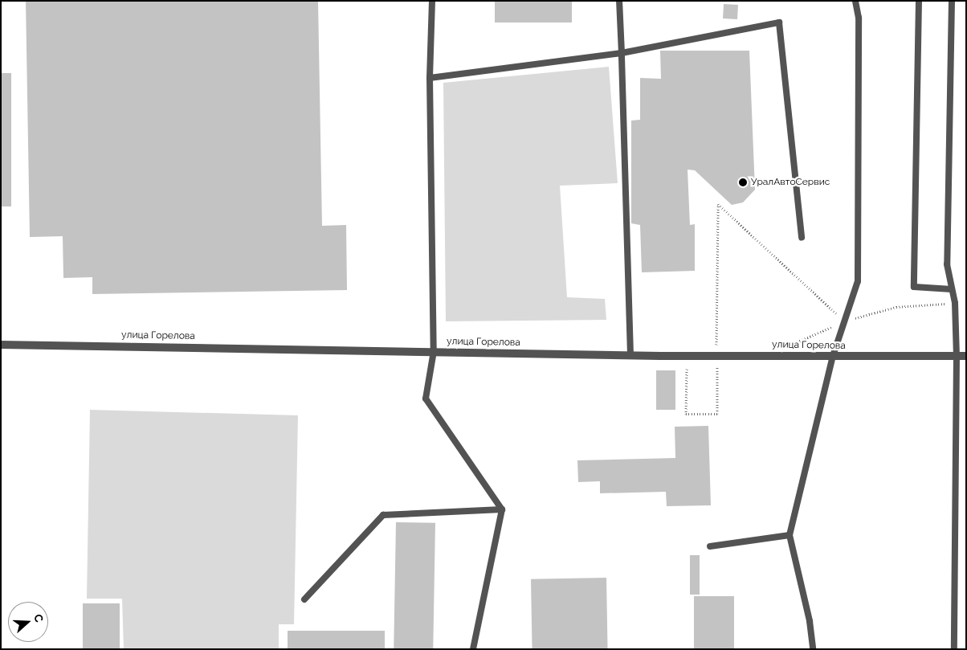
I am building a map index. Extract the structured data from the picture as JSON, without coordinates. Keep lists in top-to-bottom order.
{
  "streets": {
    "street": ["улица Горелова"]
  },
  "places": ["УралАвтоСервис"],
  "north": "right"
}
